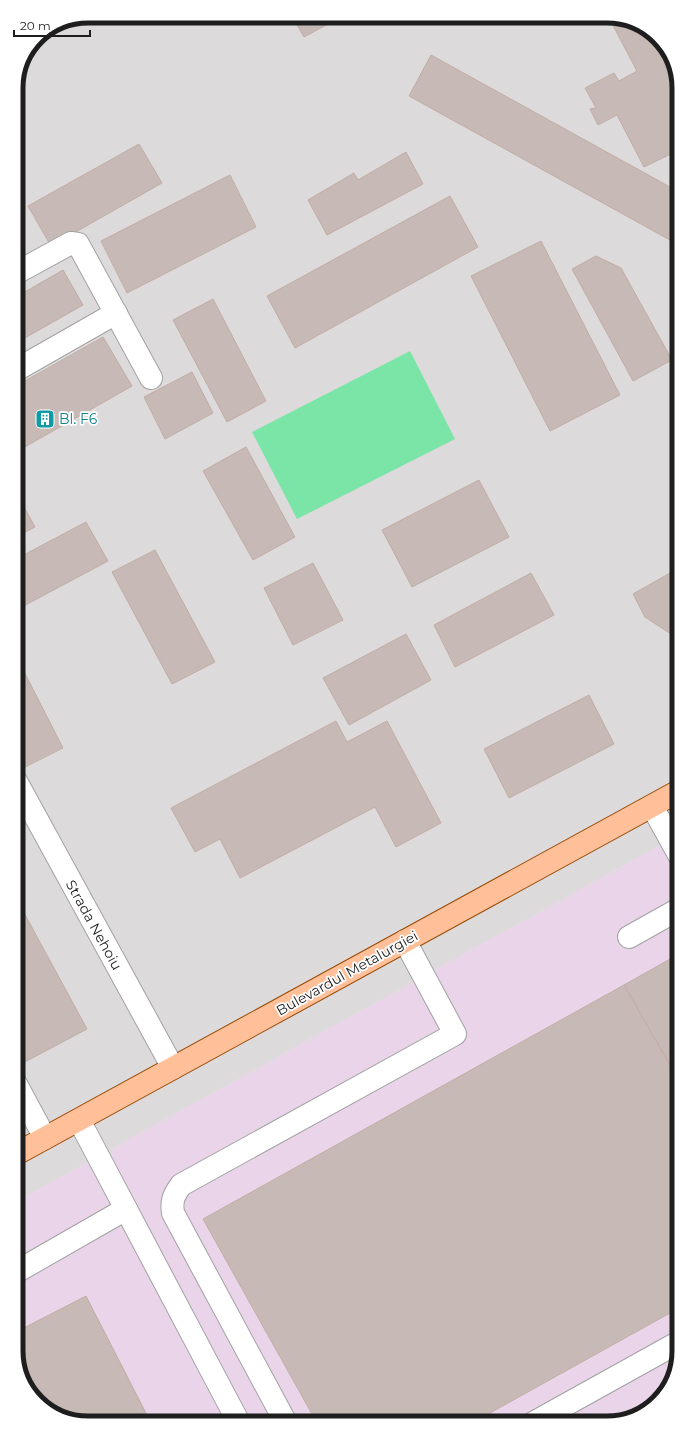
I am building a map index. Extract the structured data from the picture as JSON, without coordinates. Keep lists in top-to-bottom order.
{
  "streets": {
    "main road": ["Bulevardul Metalurgiei"],
    "street": ["Strada Nehoiu"]
  },
  "crossings": [
    ["Strada Nehoiu", "Bulevardul Metalurgiei"]
  ],
  "places": {
    "building": ["Bl. F6"]
  },
  "scale_bar": "20 m"
}
